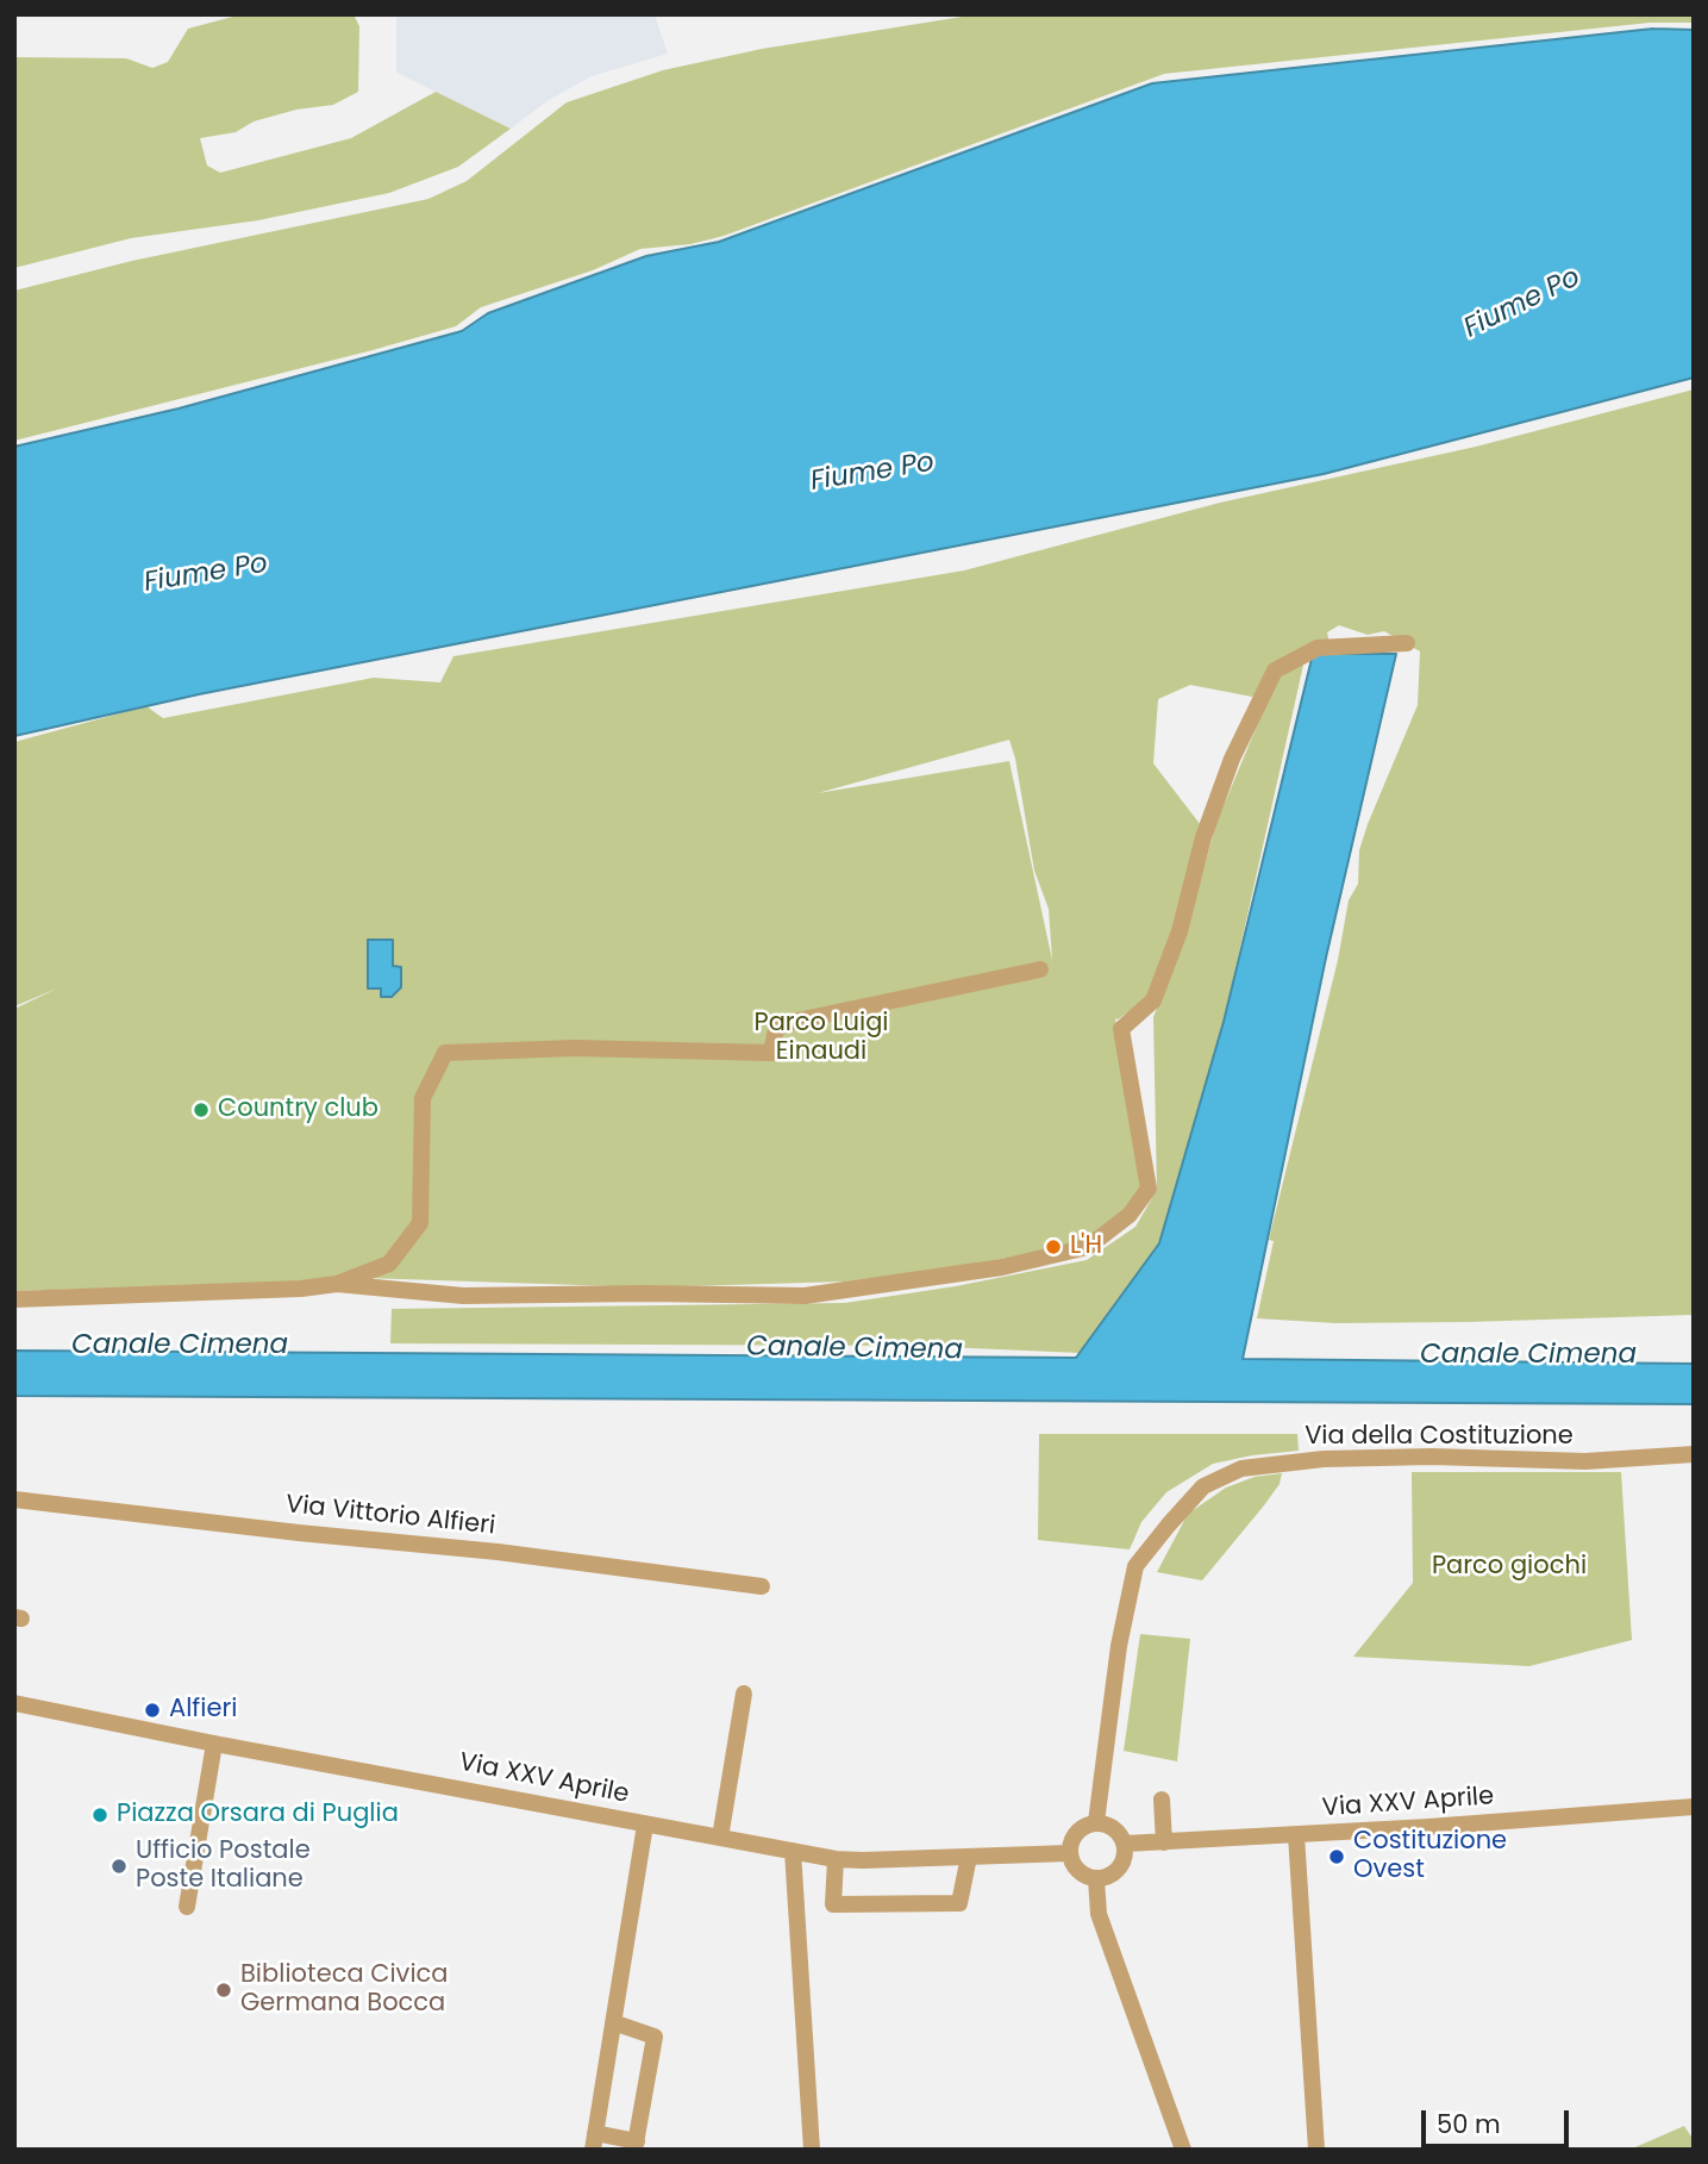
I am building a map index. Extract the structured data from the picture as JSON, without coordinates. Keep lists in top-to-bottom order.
{
  "streets": {
    "street": ["Via della Costituzione", "Via Vittorio Alfieri", "Via XXV Aprile"]
  },
  "crossings": [
    ["Via della Costituzione", "Via XXV Aprile"]
  ],
  "water": ["Fiume Po", "Canale Cimena"],
  "parks": ["Parco Luigi Einaudi", "Parco giochi"],
  "places": [
    "Country club",
    "L'H",
    "Alfieri",
    "Piazza Orsara di Puglia",
    "Costituzione Ovest",
    "Ufficio Postale Poste Italiane",
    "Biblioteca Civica Germana Bocca"
  ],
  "scale_bar": "50 m"
}
